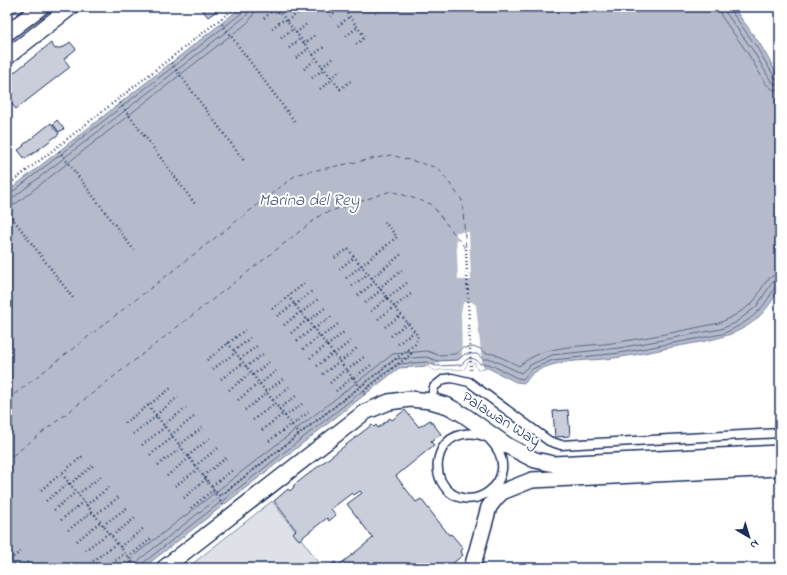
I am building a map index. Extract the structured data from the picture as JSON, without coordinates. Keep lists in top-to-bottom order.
{
  "streets": {
    "street": ["Palawan Way"]
  },
  "water": ["Marina del Rey"],
  "north": "bottom right"
}
